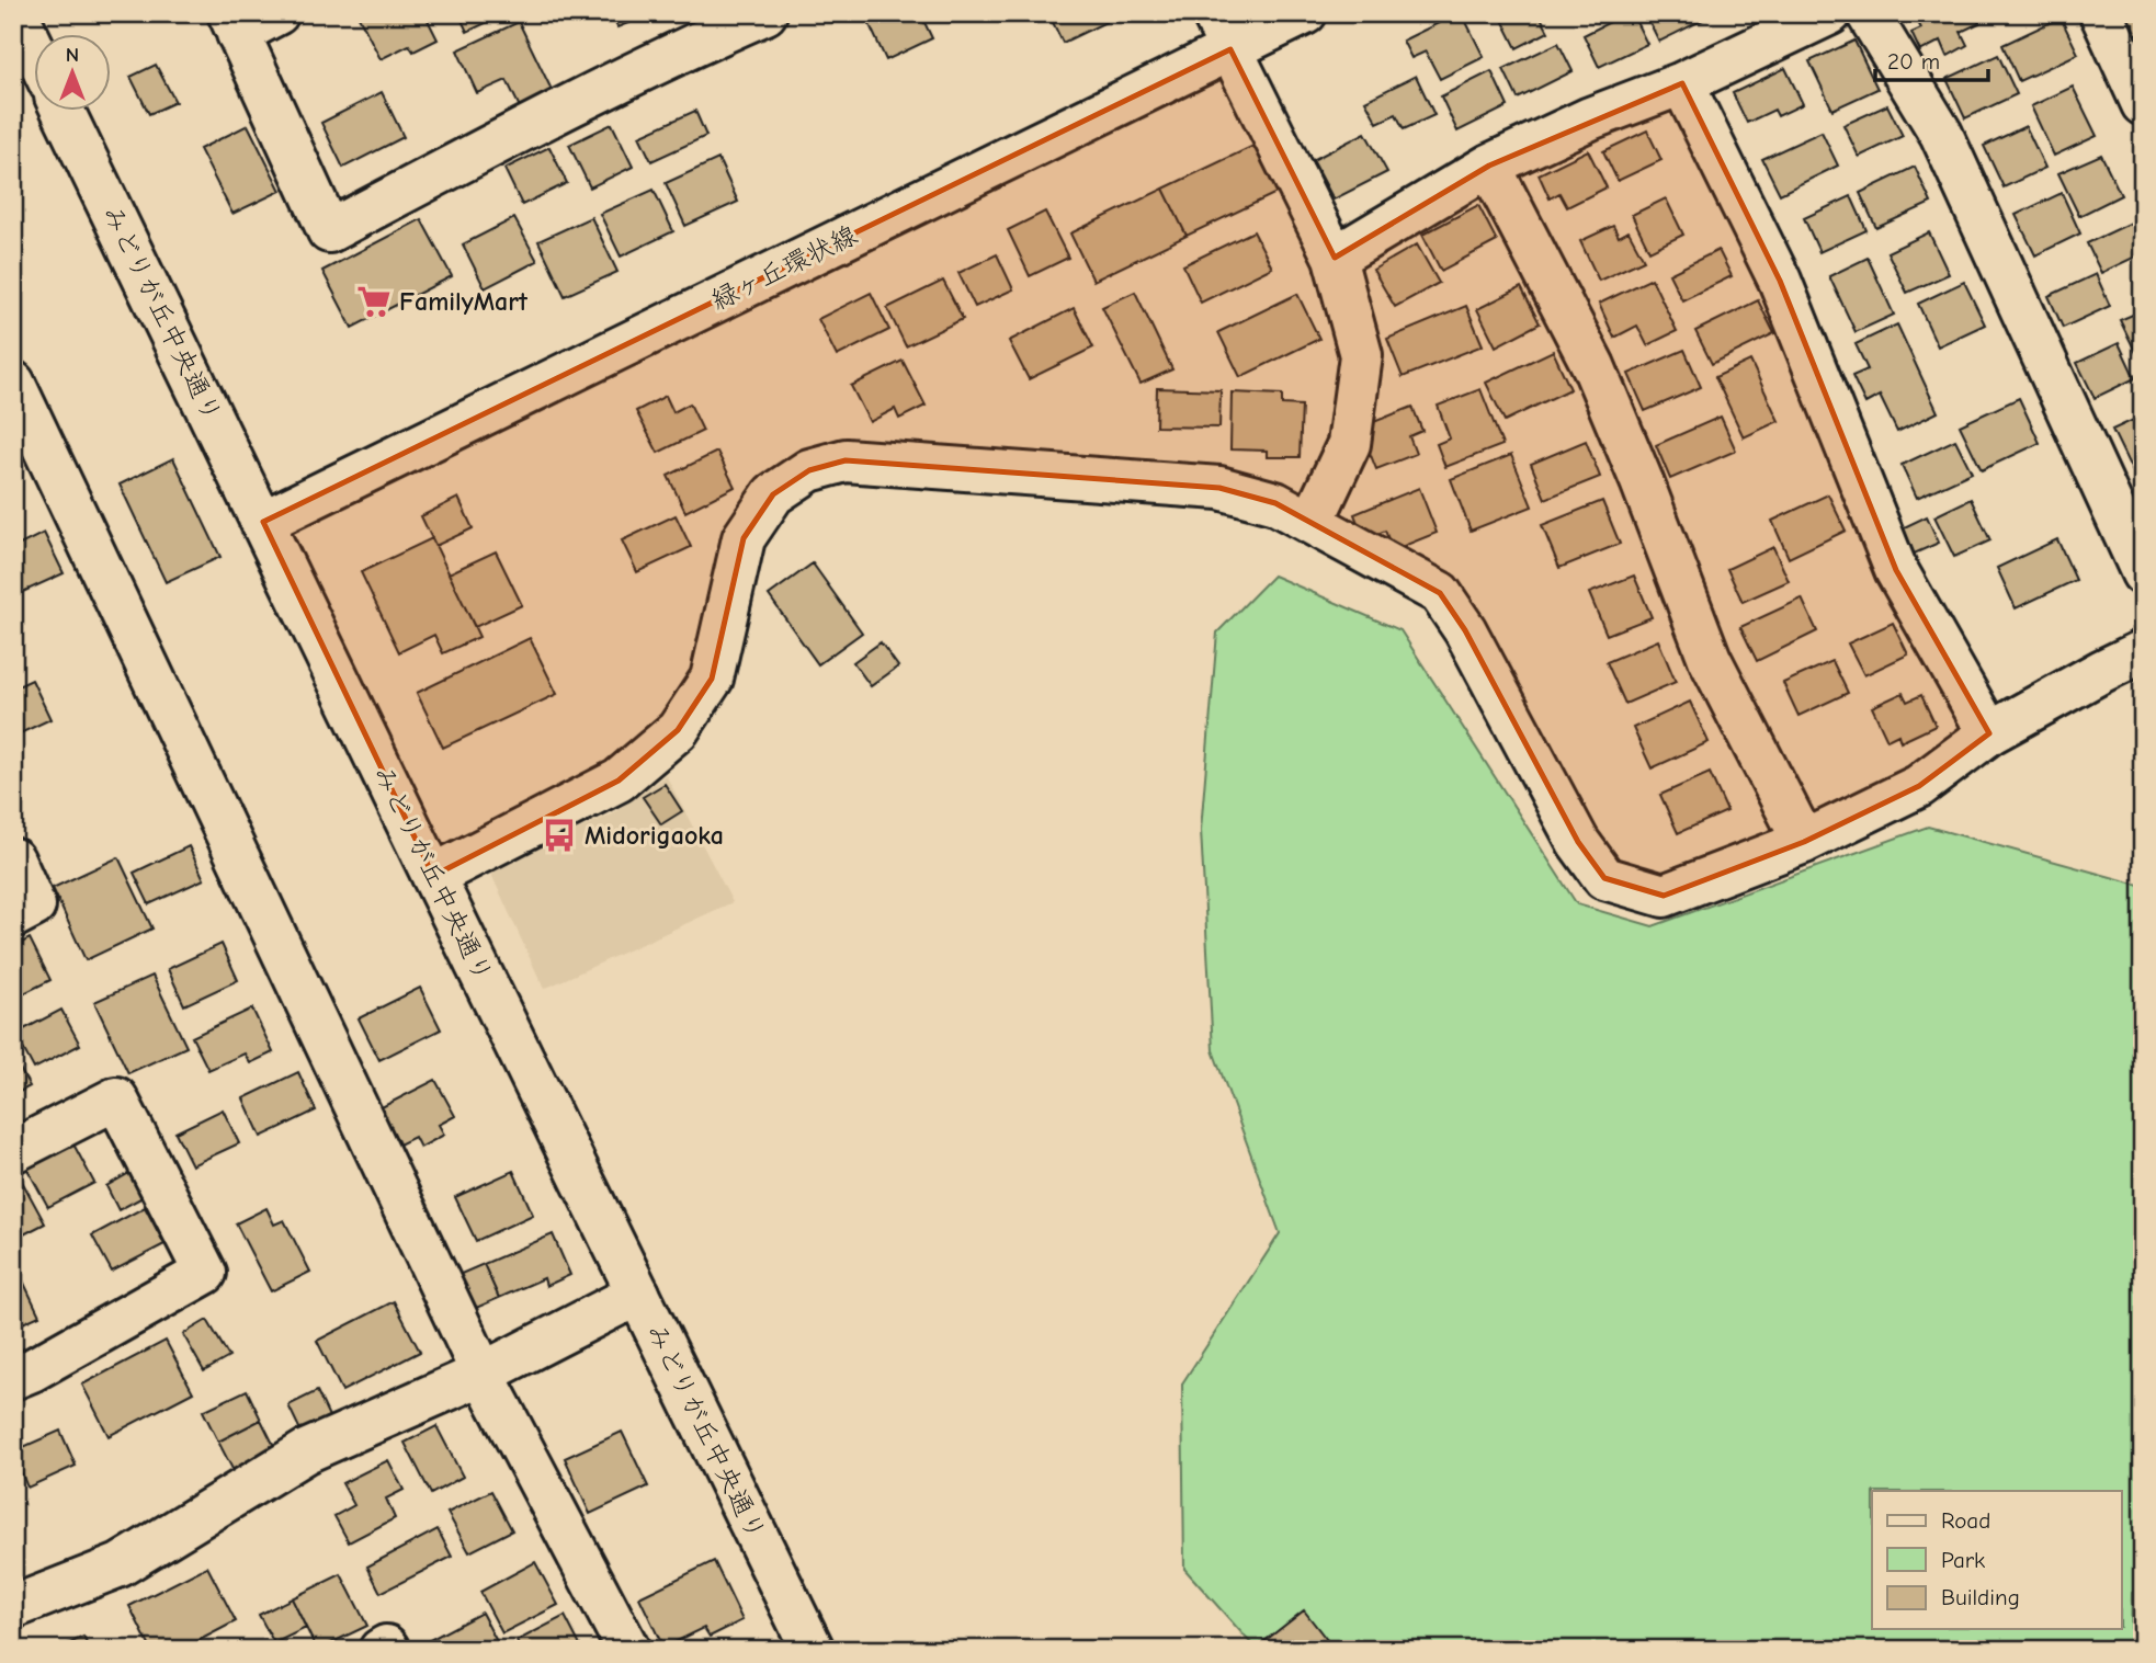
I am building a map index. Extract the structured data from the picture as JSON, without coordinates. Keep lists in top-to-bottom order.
{
  "streets": {
    "street": ["緑ヶ丘環状線", "みどりが丘中央通り"]
  },
  "crossings": [
    ["緑ヶ丘環状線", "みどりが丘中央通り"]
  ],
  "places": {
    "supermarket": ["FamilyMart"],
    "bus stop": ["Midorigaoka"]
  },
  "legend": ["Road", "Park", "Building"],
  "scale_bar": "20 m",
  "north": "top"
}
